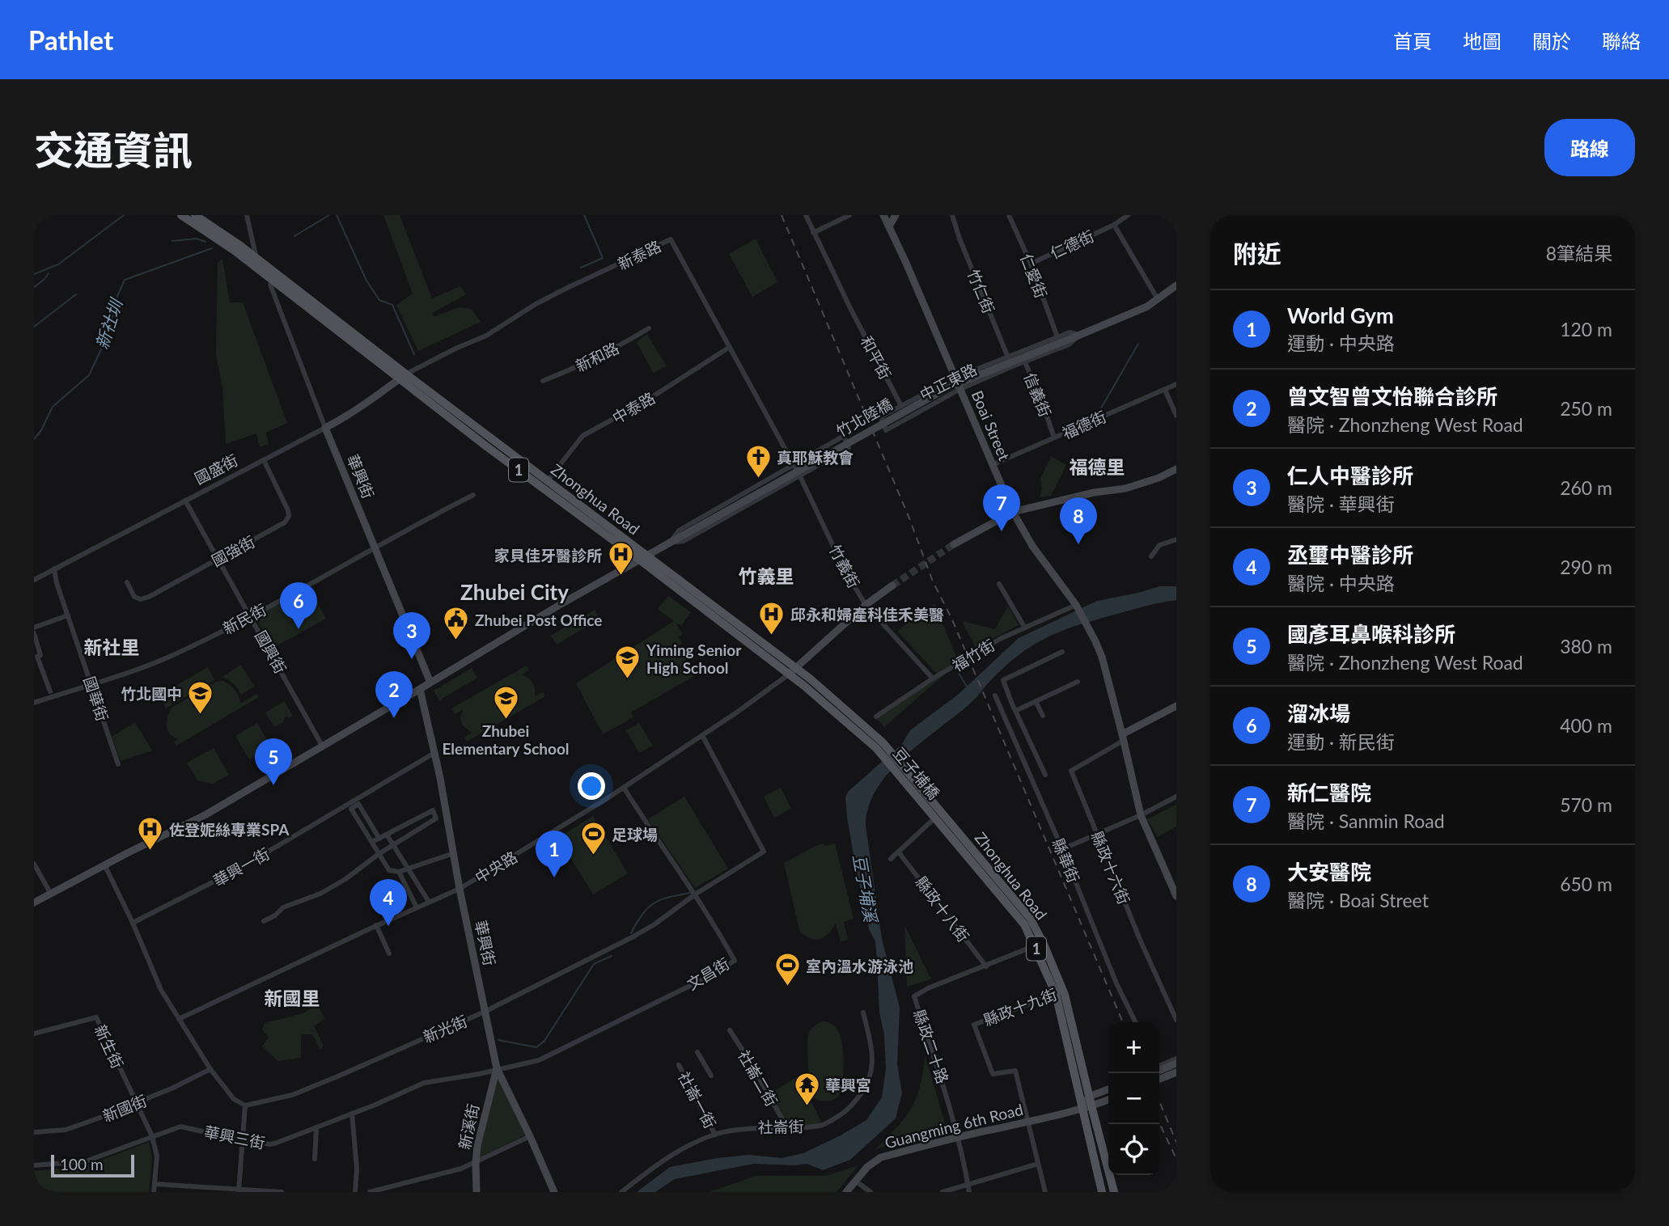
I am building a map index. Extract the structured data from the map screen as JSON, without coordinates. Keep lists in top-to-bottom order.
{
  "streets": {
    "main road": ["1", "Zhonghua Road", "豆子埔橋"],
    "street": [
      "仁德街",
      "新泰路",
      "仁愛街",
      "竹仁街",
      "新和路",
      "中正東路",
      "信義街",
      "中泰路",
      "竹北陸橋",
      "福德街",
      "Boai Street",
      "國盛街",
      "華興街",
      "國強街",
      "竹義街",
      "新民街",
      "國興街",
      "福竹街",
      "國華街",
      "縣華街",
      "華興一街",
      "中央路",
      "縣政十六街",
      "縣政十八街",
      "文昌街",
      "縣政十九街",
      "新光街",
      "新生街",
      "縣政二十路",
      "社崙二街",
      "社崙一街",
      "新國街",
      "Guangming 6th Road",
      "新溪街",
      "社崙街",
      "華興三街"
    ]
  },
  "crossings": [
    ["仁德街", "仁愛街"],
    ["新泰路", "中泰路"],
    ["新泰路", "國盛街"],
    ["新泰路", "Zhonghua Road"],
    ["新泰路", "竹義街"],
    ["仁愛街", "中正東路"],
    ["竹仁街", "中正東路"],
    ["中正東路", "信義街"],
    ["中正東路", "竹北陸橋"],
    ["中正東路", "Boai Street"],
    ["信義街", "福德街"],
    ["中泰路", "Zhonghua Road"],
    ["竹北陸橋", "華興街"],
    ["竹北陸橋", "Zhonghua Road"],
    ["竹北陸橋", "國興街"],
    ["福德街", "Boai Street"],
    ["Boai Street", "福竹街"],
    ["Boai Street", "縣政十六街"],
    ["國盛街", "華興街"],
    ["國盛街", "Zhonghua Road"],
    ["國盛街", "國強街"],
    ["國盛街", "國興街"],
    ["國盛街", "國華街"],
    ["1", "Zhonghua Road"],
    ["華興街", "Zhonghua Road"],
    ["華興街", "新民街"],
    ["華興街", "華興一街"],
    ["華興街", "中央路"],
    ["華興街", "文昌街"],
    ["華興街", "新光街"],
    ["華興街", "新溪街"],
    ["華興街", "華興三街"],
    ["Zhonghua Road", "豆子埔橋"],
    ["Zhonghua Road", "中央路"],
    ["Zhonghua Road", "縣政十九街"],
    ["Zhonghua Road", "縣政二十路"],
    ["Zhonghua Road", "Guangming 6th Road"],
    ["國強街", "國興街"],
    ["竹義街", "福竹街"],
    ["新民街", "國興街"],
    ["新民街", "國華街"],
    ["中央路", "文昌街"],
    ["中央路", "新光街"],
    ["縣政十八街", "縣政二十路"],
    ["文昌街", "新光街"],
    ["文昌街", "新溪街"],
    ["文昌街", "華興三街"],
    ["縣政十九街", "Guangming 6th Road"],
    ["新生街", "新國街"],
    ["縣政二十路", "Guangming 6th Road"],
    ["社崙二街", "社崙街"],
    ["社崙一街", "社崙街"],
    ["新溪街", "華興三街"]
  ],
  "districts": [
    "福德里",
    "竹義里",
    "Zhubei City",
    "新社里",
    "新國里"
  ],
  "water": ["新社圳", "豆子埔溪"],
  "places": {
    "church": ["真耶穌教會"],
    "hospital": ["家貝佳牙醫診所", "邱永和婦產科佳禾美醫", "佐登妮絲專業SPA"],
    "public building": ["Zhubei Post Office"],
    "school or university": ["Yiming Senior High School", "竹北國中", "Zhubei Elementary School"],
    "sports": ["足球場", "室內溫水游泳池"],
    "temple": ["華興宮"]
  },
  "scale_bar": "100 m",
  "page": {
    "header": "Pathlet",
    "nav": [
      "首頁",
      "地圖",
      "關於",
      "聯絡"
    ],
    "title": "交通資訊",
    "buttons": "路線",
    "heading": ["附近", "8筆結果"],
    "list": [
      {
        "mark": "1",
        "name": "World Gym",
        "note": "運動 · 中央路",
        "value": "120 m"
      },
      {
        "mark": "2",
        "name": "曾文智曾文怡聯合診所",
        "note": "醫院 · Zhonzheng West Road",
        "value": "250 m"
      },
      {
        "mark": "3",
        "name": "仁人中醫診所",
        "note": "醫院 · 華興街",
        "value": "260 m"
      },
      {
        "mark": "4",
        "name": "丞璽中醫診所",
        "note": "醫院 · 中央路",
        "value": "290 m"
      },
      {
        "mark": "5",
        "name": "國彥耳鼻喉科診所",
        "note": "醫院 · Zhonzheng West Road",
        "value": "380 m"
      },
      {
        "mark": "6",
        "name": "溜冰場",
        "note": "運動 · 新民街",
        "value": "400 m"
      },
      {
        "mark": "7",
        "name": "新仁醫院",
        "note": "醫院 · Sanmin Road",
        "value": "570 m"
      },
      {
        "mark": "8",
        "name": "大安醫院",
        "note": "醫院 · Boai Street",
        "value": "650 m"
      }
    ],
    "pins": [
      "7",
      "8",
      "6",
      "3",
      "2",
      "5",
      "1",
      "4"
    ],
    "map_buttons": ["+", "−"],
    "scale": "100 m"
  }
}
